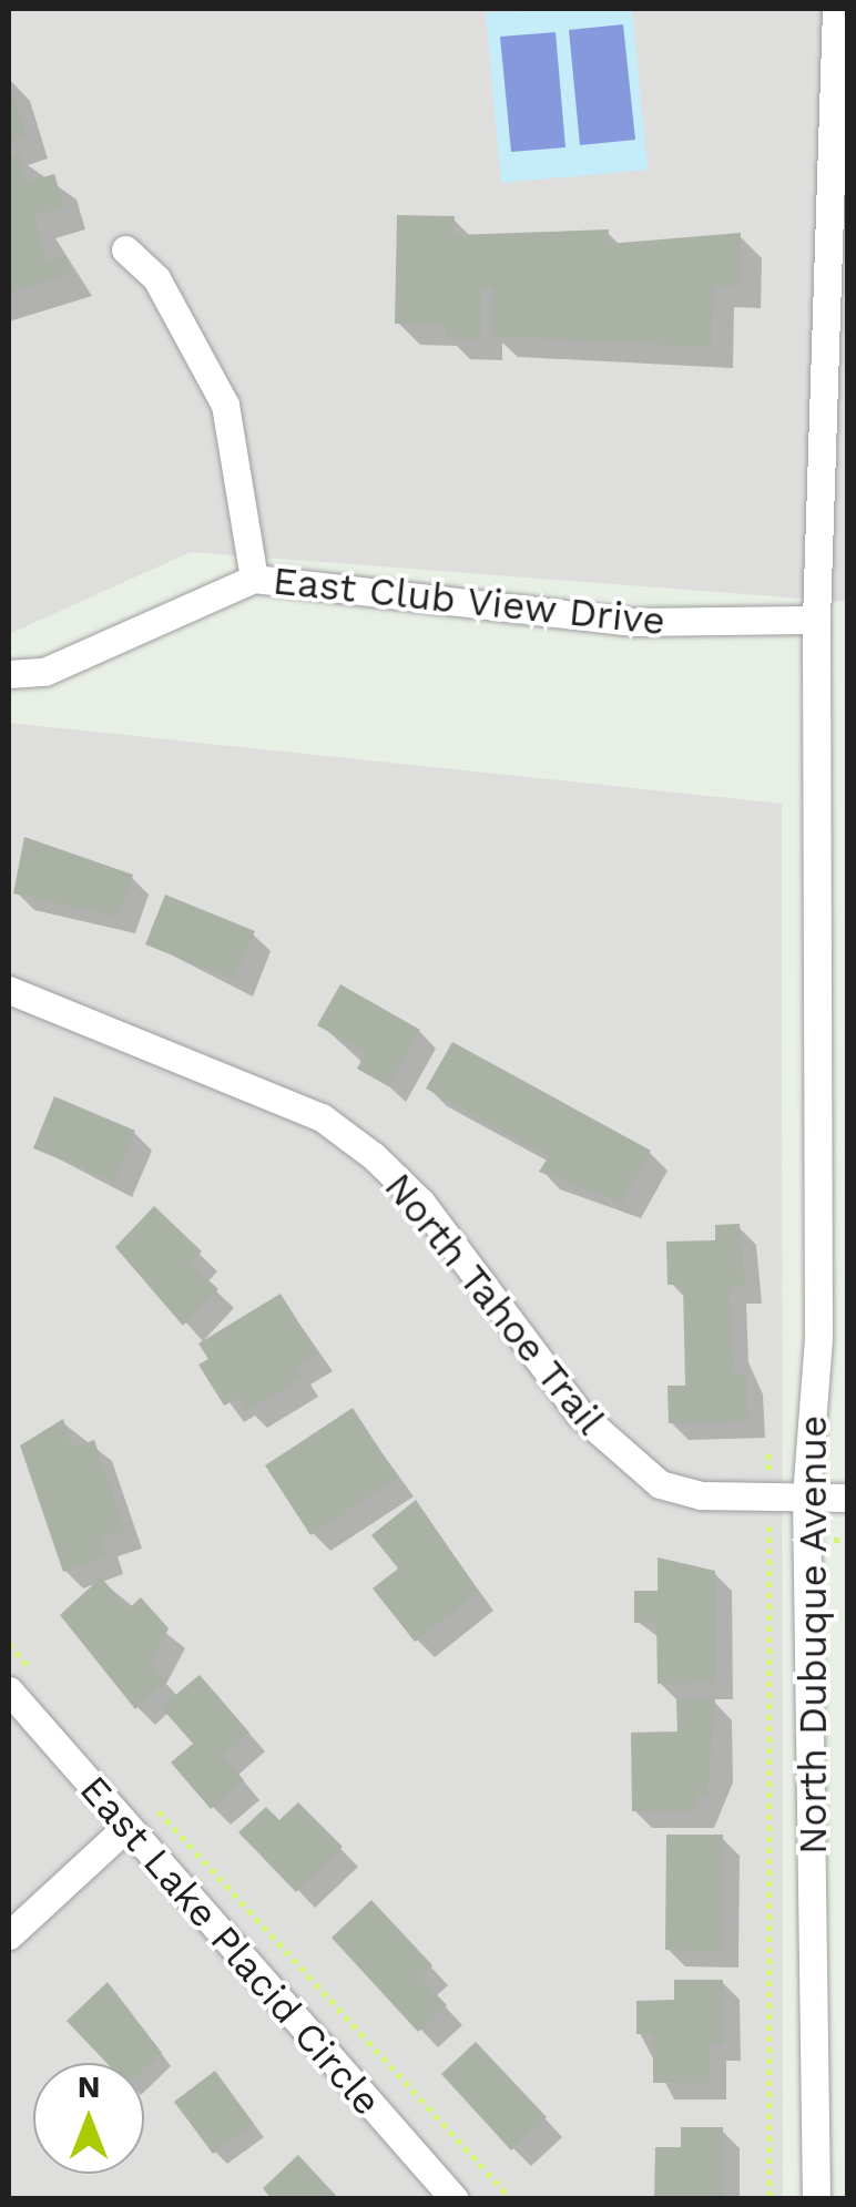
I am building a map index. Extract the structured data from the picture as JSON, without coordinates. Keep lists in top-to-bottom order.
{
  "streets": {
    "street": [
      "East Club View Drive",
      "North Tahoe Trail",
      "North Dubuque Avenue",
      "East Lake Placid Circle"
    ]
  },
  "crossings": [
    ["East Club View Drive", "North Dubuque Avenue"],
    ["North Tahoe Trail", "North Dubuque Avenue"]
  ],
  "north": "top"
}
